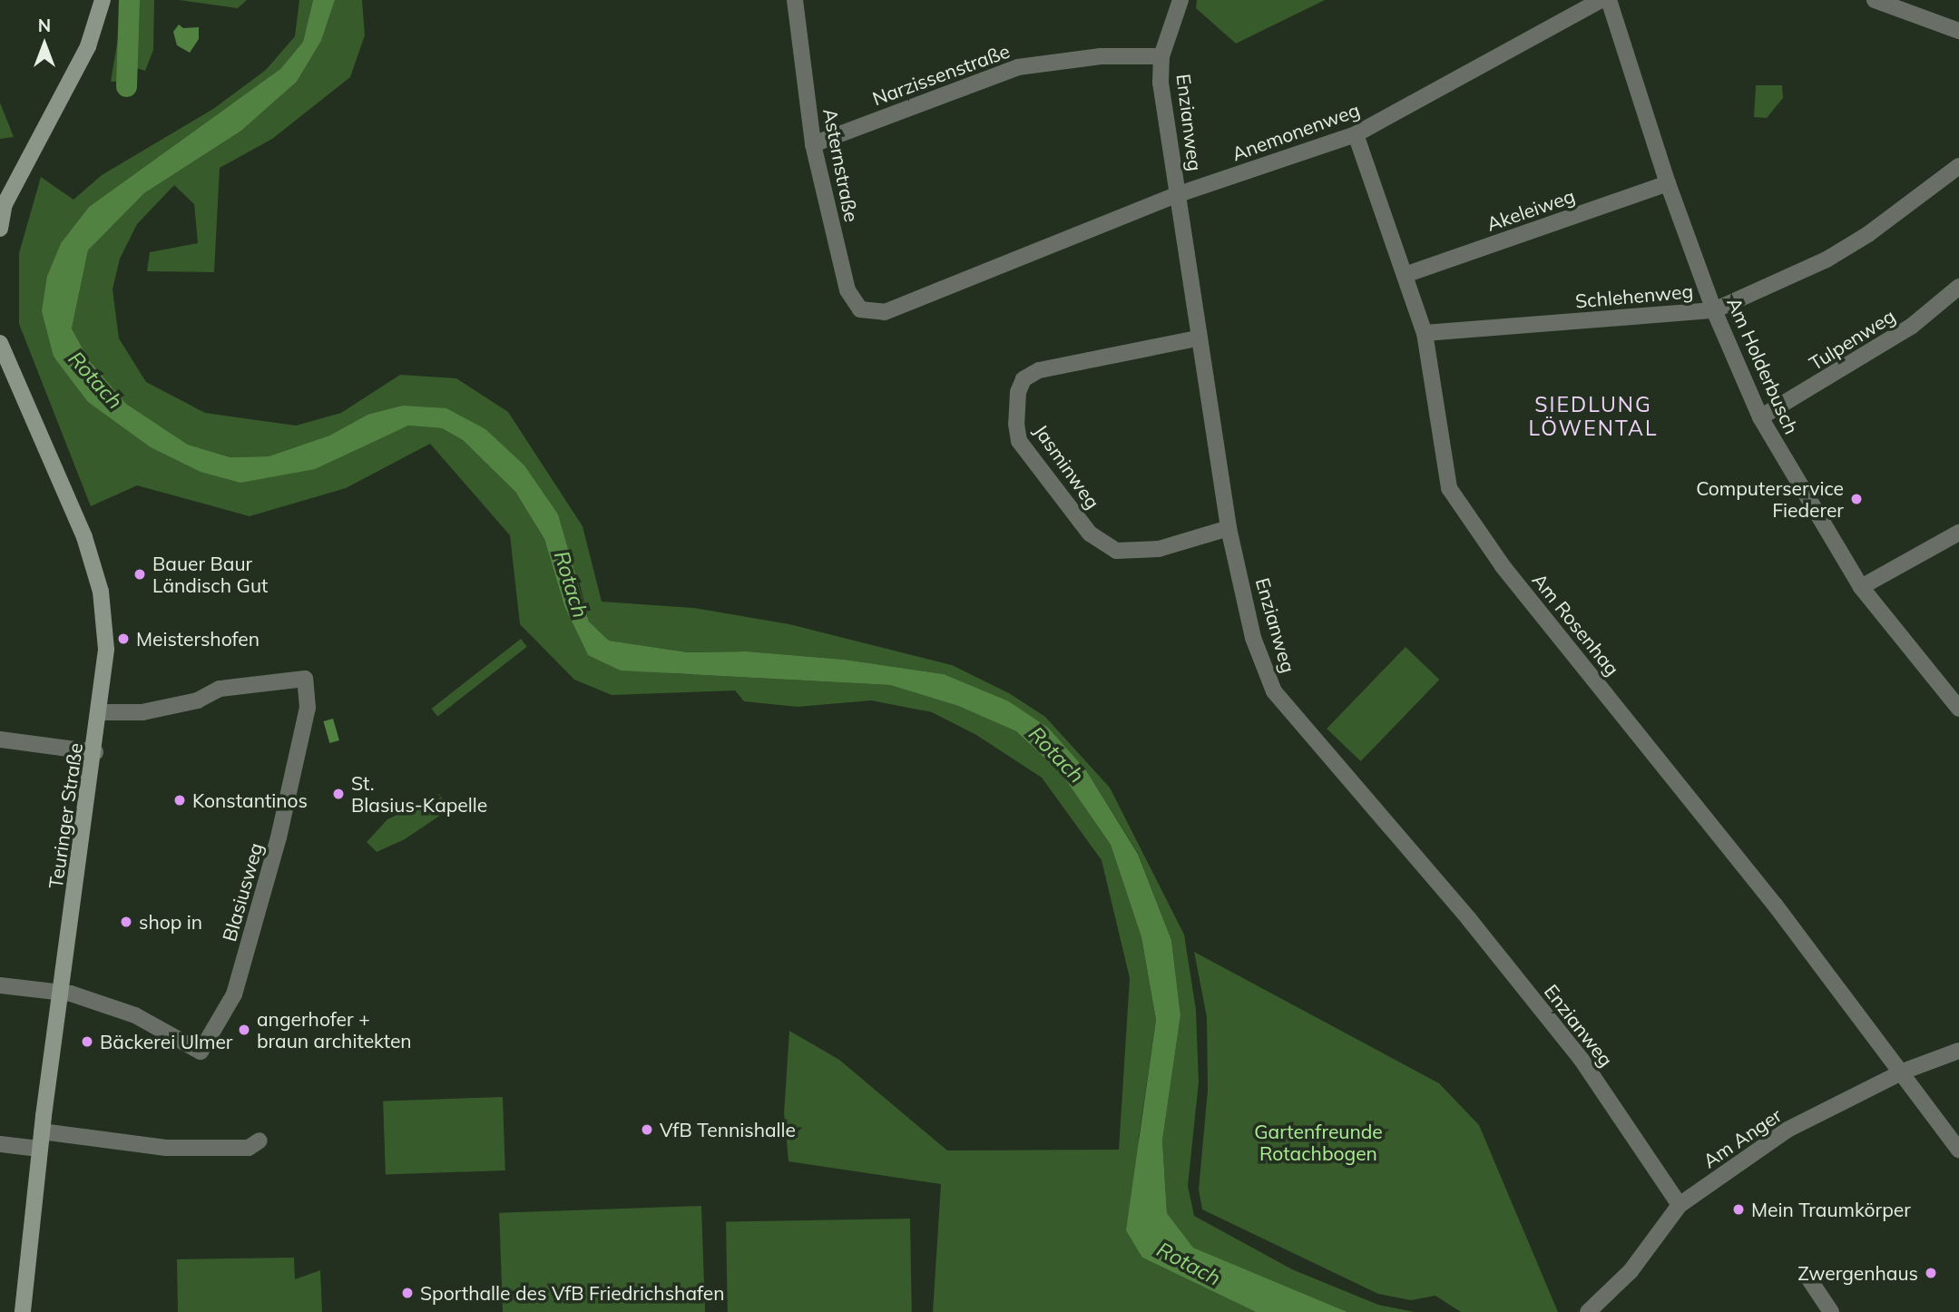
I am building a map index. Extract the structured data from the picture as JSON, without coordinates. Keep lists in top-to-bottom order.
{
  "streets": {
    "street": [
      "Narzissenstraße",
      "Enzianweg",
      "Anemonenweg",
      "Asternstraße",
      "Akeleiweg",
      "Schlehenweg",
      "Tulpenweg",
      "Am Holderbusch",
      "Jasminweg",
      "Am Rosenhag",
      "Teuringer Straße",
      "Blasiusweg",
      "Am Anger"
    ]
  },
  "crossings": [
    ["Narzissenstraße", "Enzianweg"],
    ["Narzissenstraße", "Asternstraße"],
    ["Enzianweg", "Anemonenweg"],
    ["Enzianweg", "Jasminweg"],
    ["Enzianweg", "Am Anger"],
    ["Anemonenweg", "Asternstraße"],
    ["Anemonenweg", "Am Rosenhag"],
    ["Akeleiweg", "Am Holderbusch"],
    ["Akeleiweg", "Am Rosenhag"],
    ["Schlehenweg", "Am Holderbusch"],
    ["Schlehenweg", "Am Rosenhag"],
    ["Tulpenweg", "Am Holderbusch"],
    ["Am Rosenhag", "Am Anger"],
    ["Teuringer Straße", "Blasiusweg"]
  ],
  "districts": ["SIEDLUNG LÖWENTAL"],
  "water": ["Rotach"],
  "parks": ["Gartenfreunde Rotachbogen"],
  "places": [
    "Computerservice Fiederer",
    "Bauer Baur Ländisch Gut",
    "Meistershofen",
    "St. Blasius-Kapelle",
    "Konstantinos",
    "shop in",
    "angerhofer + braun architekten",
    "Bäckerei Ulmer",
    "VfB Tennishalle",
    "Mein Traumkörper",
    "Zwergenhaus",
    "Sporthalle des VfB Friedrichshafen"
  ],
  "north": "top"
}
